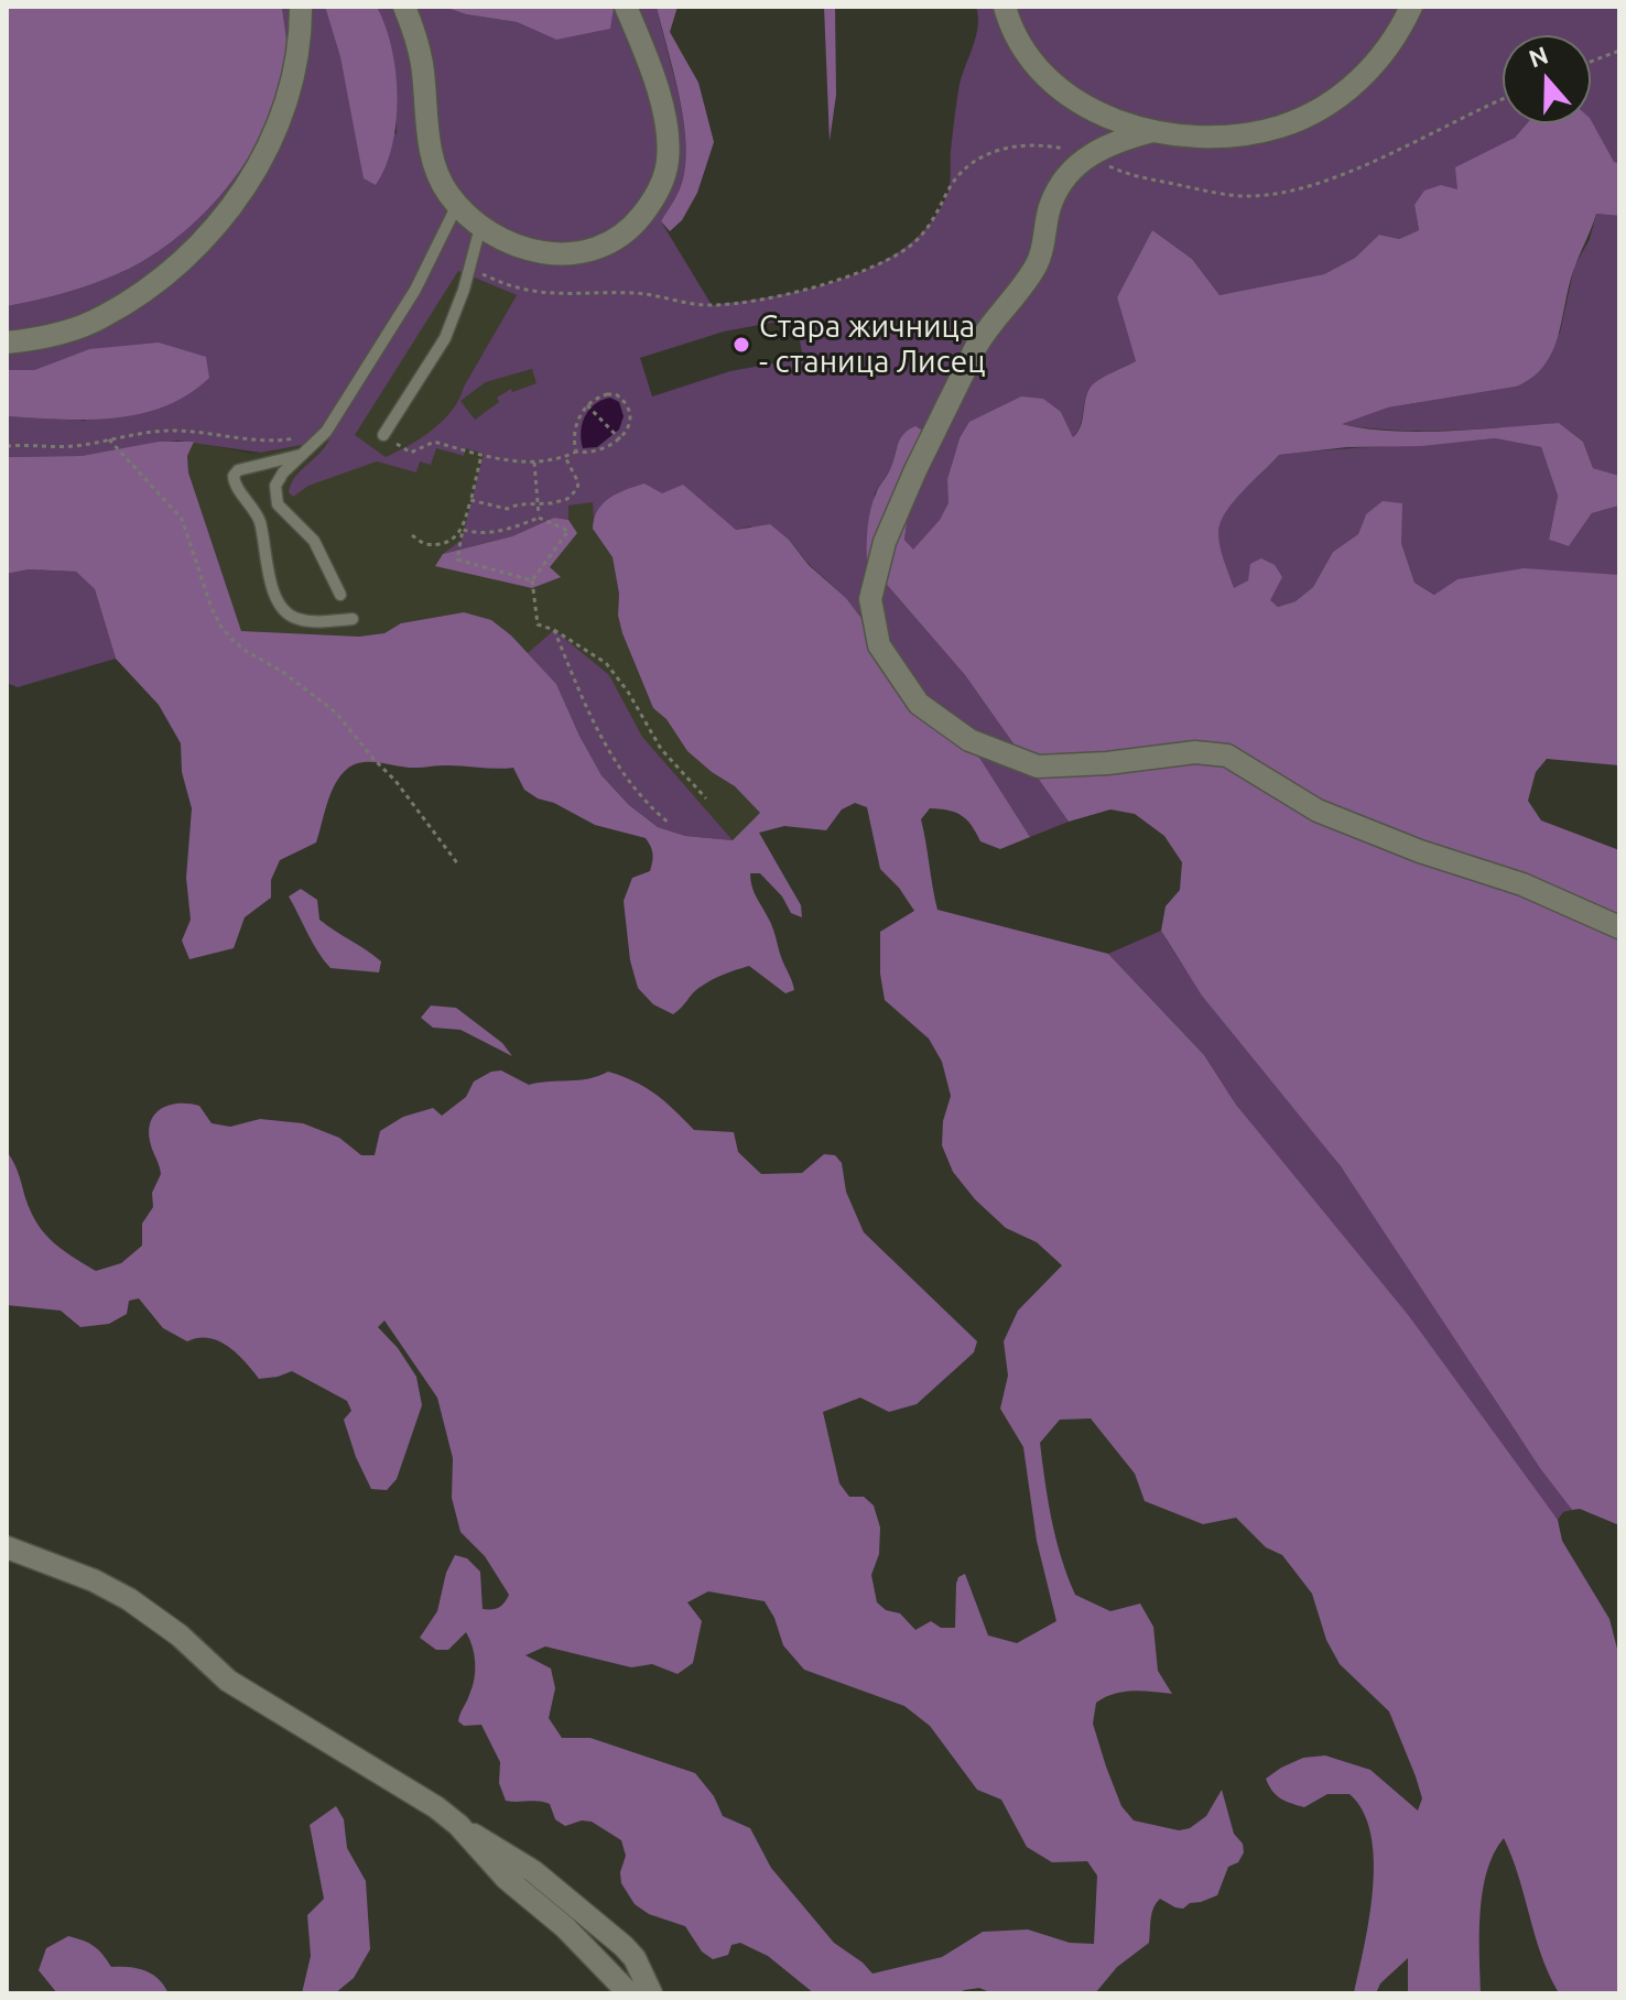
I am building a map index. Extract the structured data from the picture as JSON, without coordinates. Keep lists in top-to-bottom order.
{
  "places": ["Стара жичница - станица Лисец"],
  "north": "top"
}
